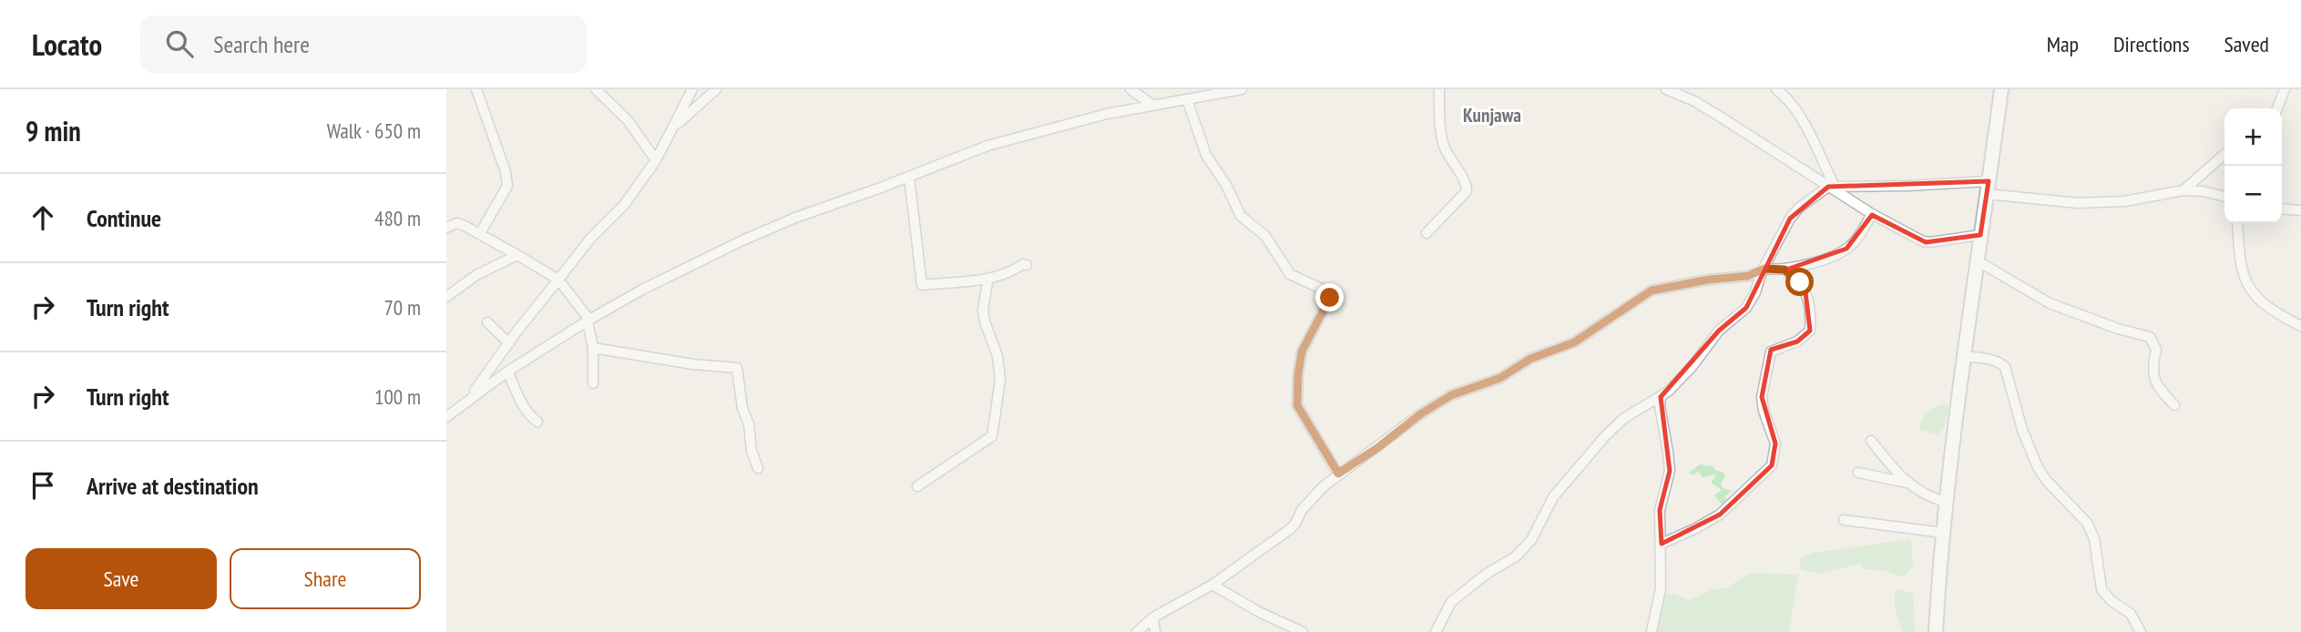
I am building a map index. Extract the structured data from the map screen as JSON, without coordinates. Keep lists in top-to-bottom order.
{
  "districts": ["Kunjawa"],
  "page": {
    "header": "Locato",
    "search": "Search here",
    "nav": ["Map", "Directions", "Saved"],
    "heading": ["9 min", "Walk · 650 m"],
    "map_buttons": ["+", "−"],
    "list": [
      ["Continue", "480 m"],
      ["Turn right", "70 m"],
      ["Turn right", "100 m"],
      "Arrive at destination"
    ],
    "buttons": ["Save", "Share"]
  }
}
